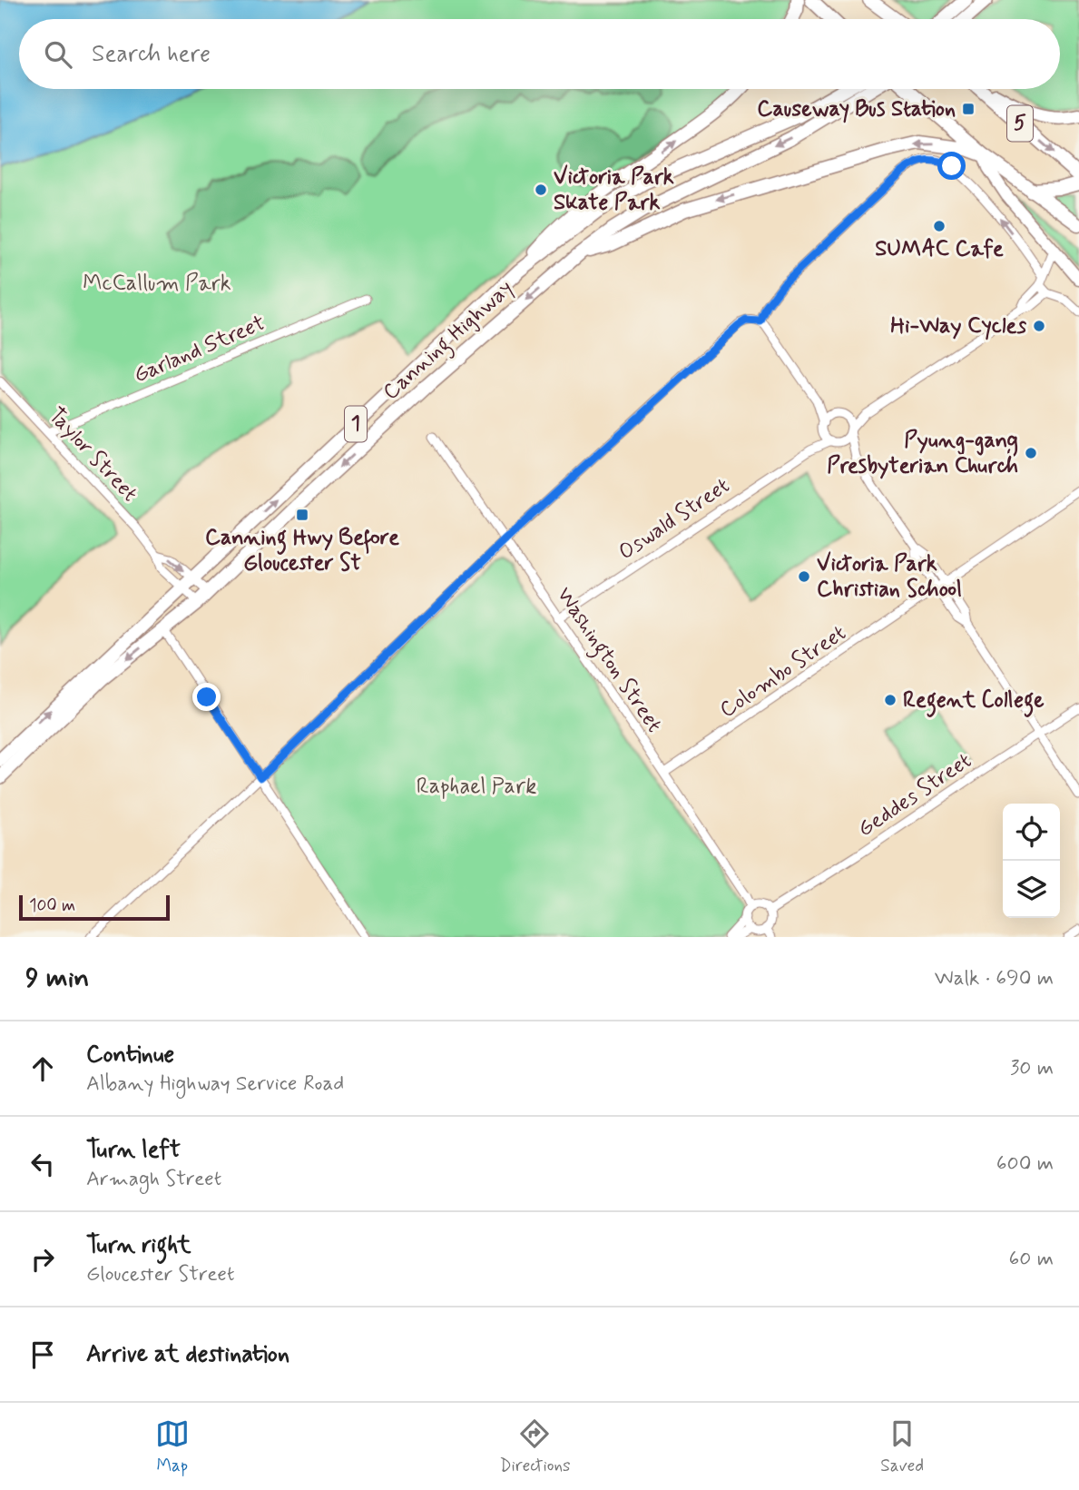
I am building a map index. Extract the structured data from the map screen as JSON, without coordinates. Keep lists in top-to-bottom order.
{
  "streets": {
    "highway": ["5", "Canning Highway", "1"],
    "street": [
      "Garland Street",
      "Taylor Street",
      "Oswald Street",
      "Washington Street",
      "Colombo Street",
      "Geddes Street"
    ]
  },
  "crossings": [
    ["Canning Highway", "1"],
    ["Canning Highway", "Taylor Street"],
    ["Garland Street", "Taylor Street"],
    ["Oswald Street", "Washington Street"],
    ["Washington Street", "Colombo Street"],
    ["Washington Street", "Geddes Street"]
  ],
  "parks": ["McCallum Park", "Raphael Park"],
  "places": {
    "transit": ["Causeway Bus Station", "Canning Hwy Before Gloucester St"],
    "other": [
      "Victoria Park Skate Park",
      "SUMAC Cafe",
      "Hi-Way Cycles",
      "Pyung-gang Presbyterian Church",
      "Victoria Park Christian School",
      "Regent College"
    ]
  },
  "scale_bar": "100 m",
  "page": {
    "search": "Search here",
    "scale": "100 m",
    "heading": ["9 min", "Walk · 690 m"],
    "list": [
      ["Continue", "Albany Highway Service Road", "30 m"],
      ["Turn left", "Armagh Street", "600 m"],
      ["Turn right", "Gloucester Street", "60 m"],
      "Arrive at destination"
    ],
    "nav": ["Map", "Directions", "Saved"]
  }
}
